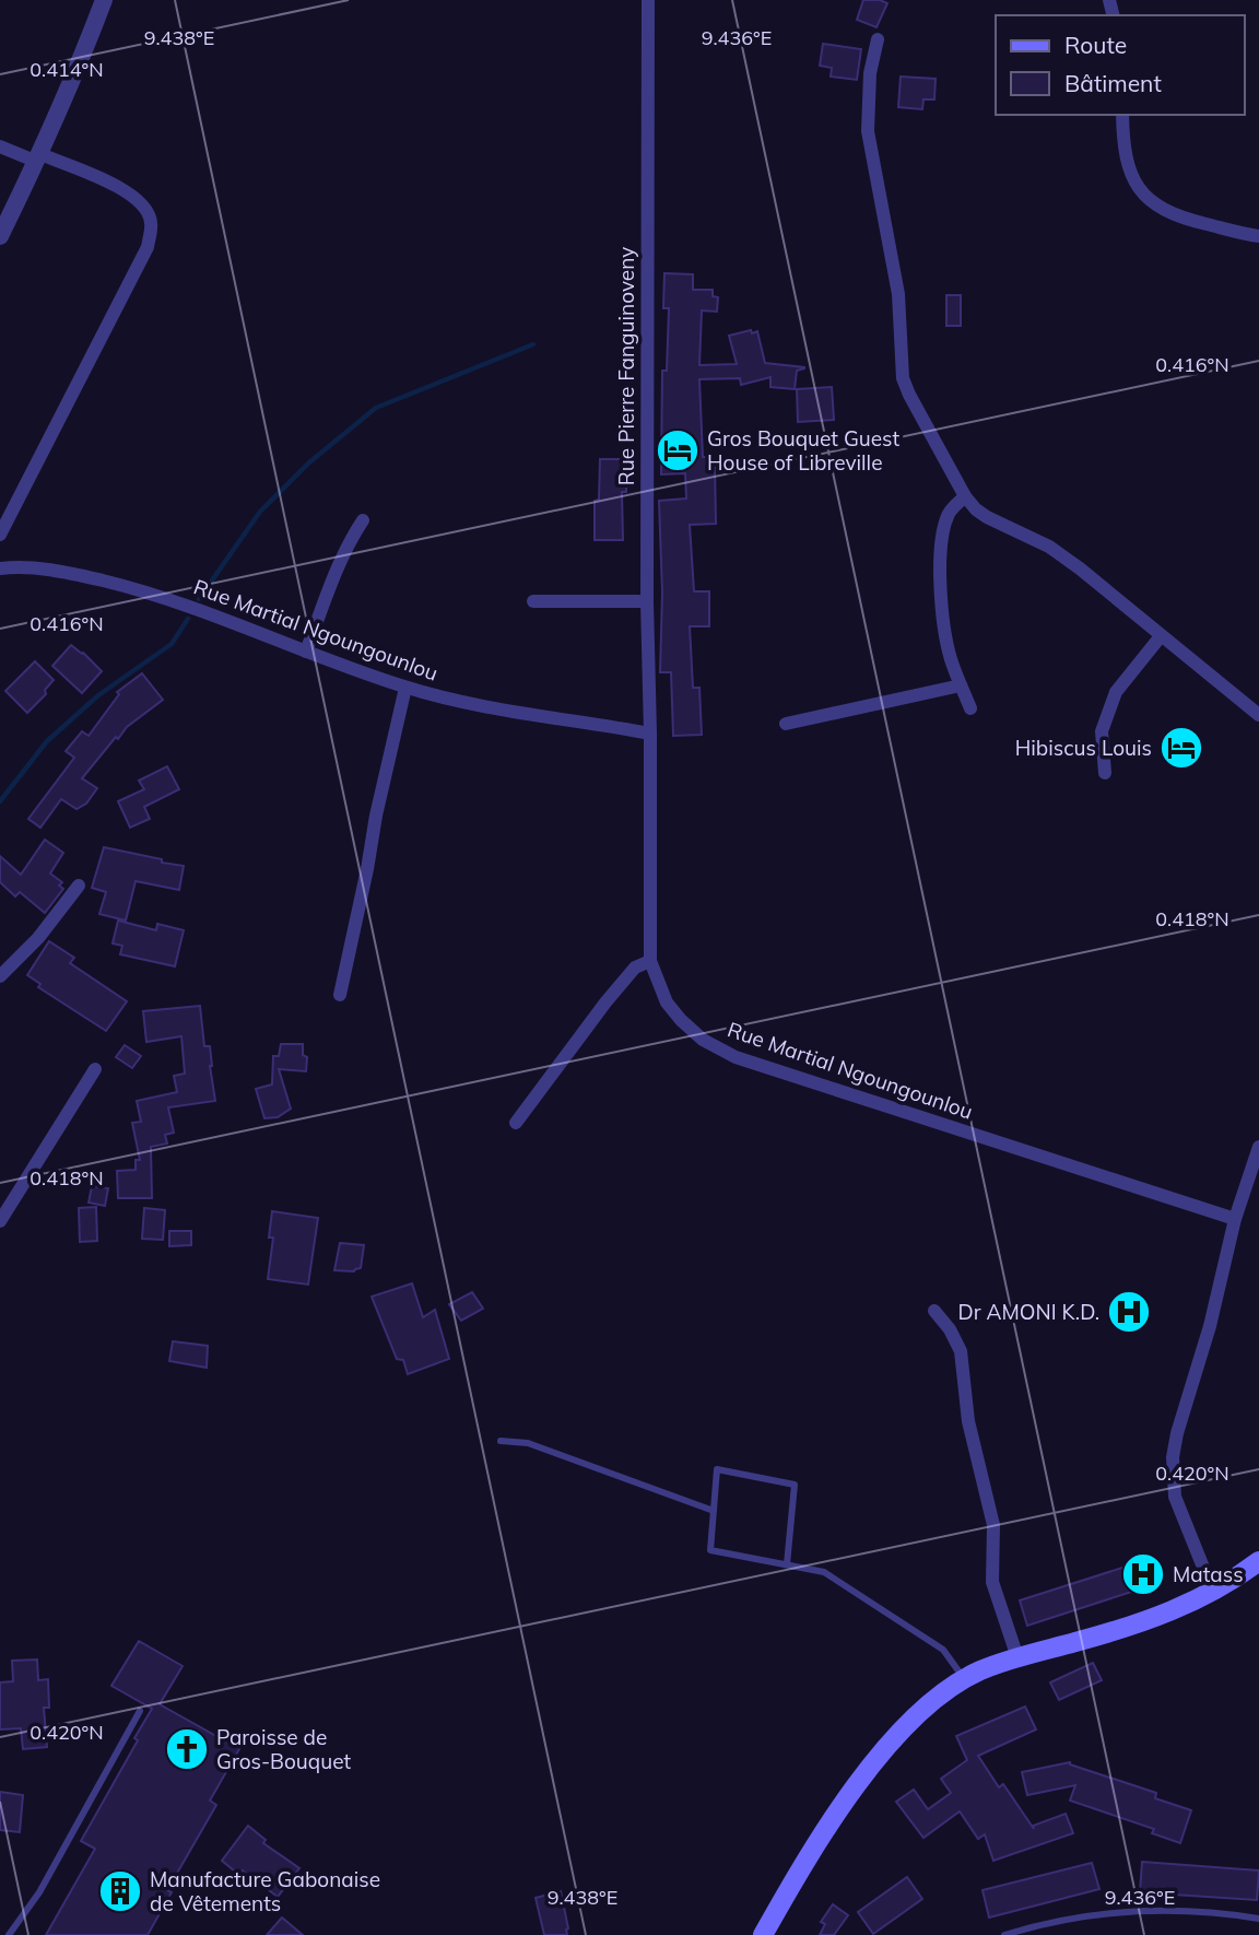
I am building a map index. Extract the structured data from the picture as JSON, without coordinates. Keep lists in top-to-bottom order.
{
  "streets": {
    "street": ["Rue Pierre Fanguinoveny", "Rue Martial Ngoungounlou"]
  },
  "crossings": [
    ["Rue Pierre Fanguinoveny", "Rue Martial Ngoungounlou"]
  ],
  "places": {
    "hotel": ["Gros Bouquet Guest House of Libreville", "Hibiscus Louis"],
    "hospital": ["Dr AMONI K.D.", "Matass"],
    "church": ["Paroisse de Gros-Bouquet"],
    "building": ["Manufacture Gabonaise de Vêtements"]
  },
  "legend": ["Route", "Bâtiment"],
  "coordinates": [
    "9.438°E",
    "9.436°E",
    "0.414°N",
    "0.416°N",
    "0.418°N",
    "0.420°N"
  ]
}
